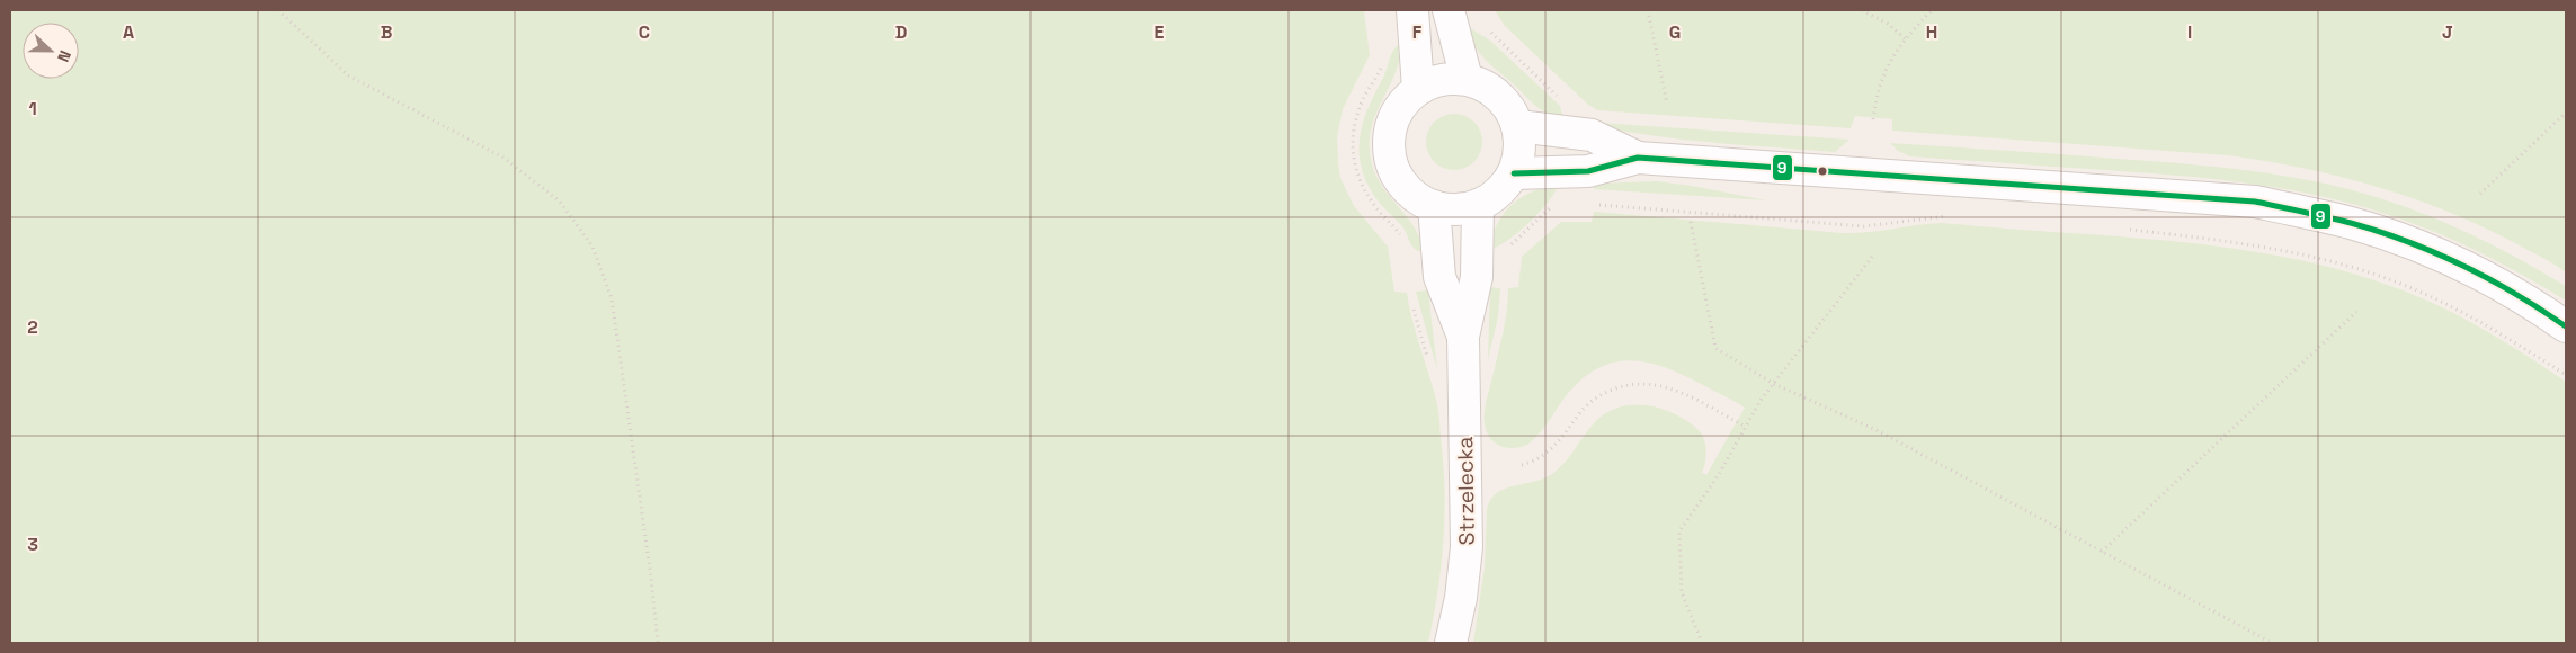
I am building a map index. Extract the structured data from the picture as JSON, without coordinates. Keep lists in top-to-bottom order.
{
  "streets": {
    "main road": ["Strzelecka"]
  },
  "lines": ["transit line 9"],
  "north": "right",
  "grid": {
    "columns": [
      "A",
      "B",
      "C",
      "D",
      "E",
      "F",
      "G",
      "H",
      "I",
      "J"
    ],
    "rows": ["1", "2", "3"]
  }
}
